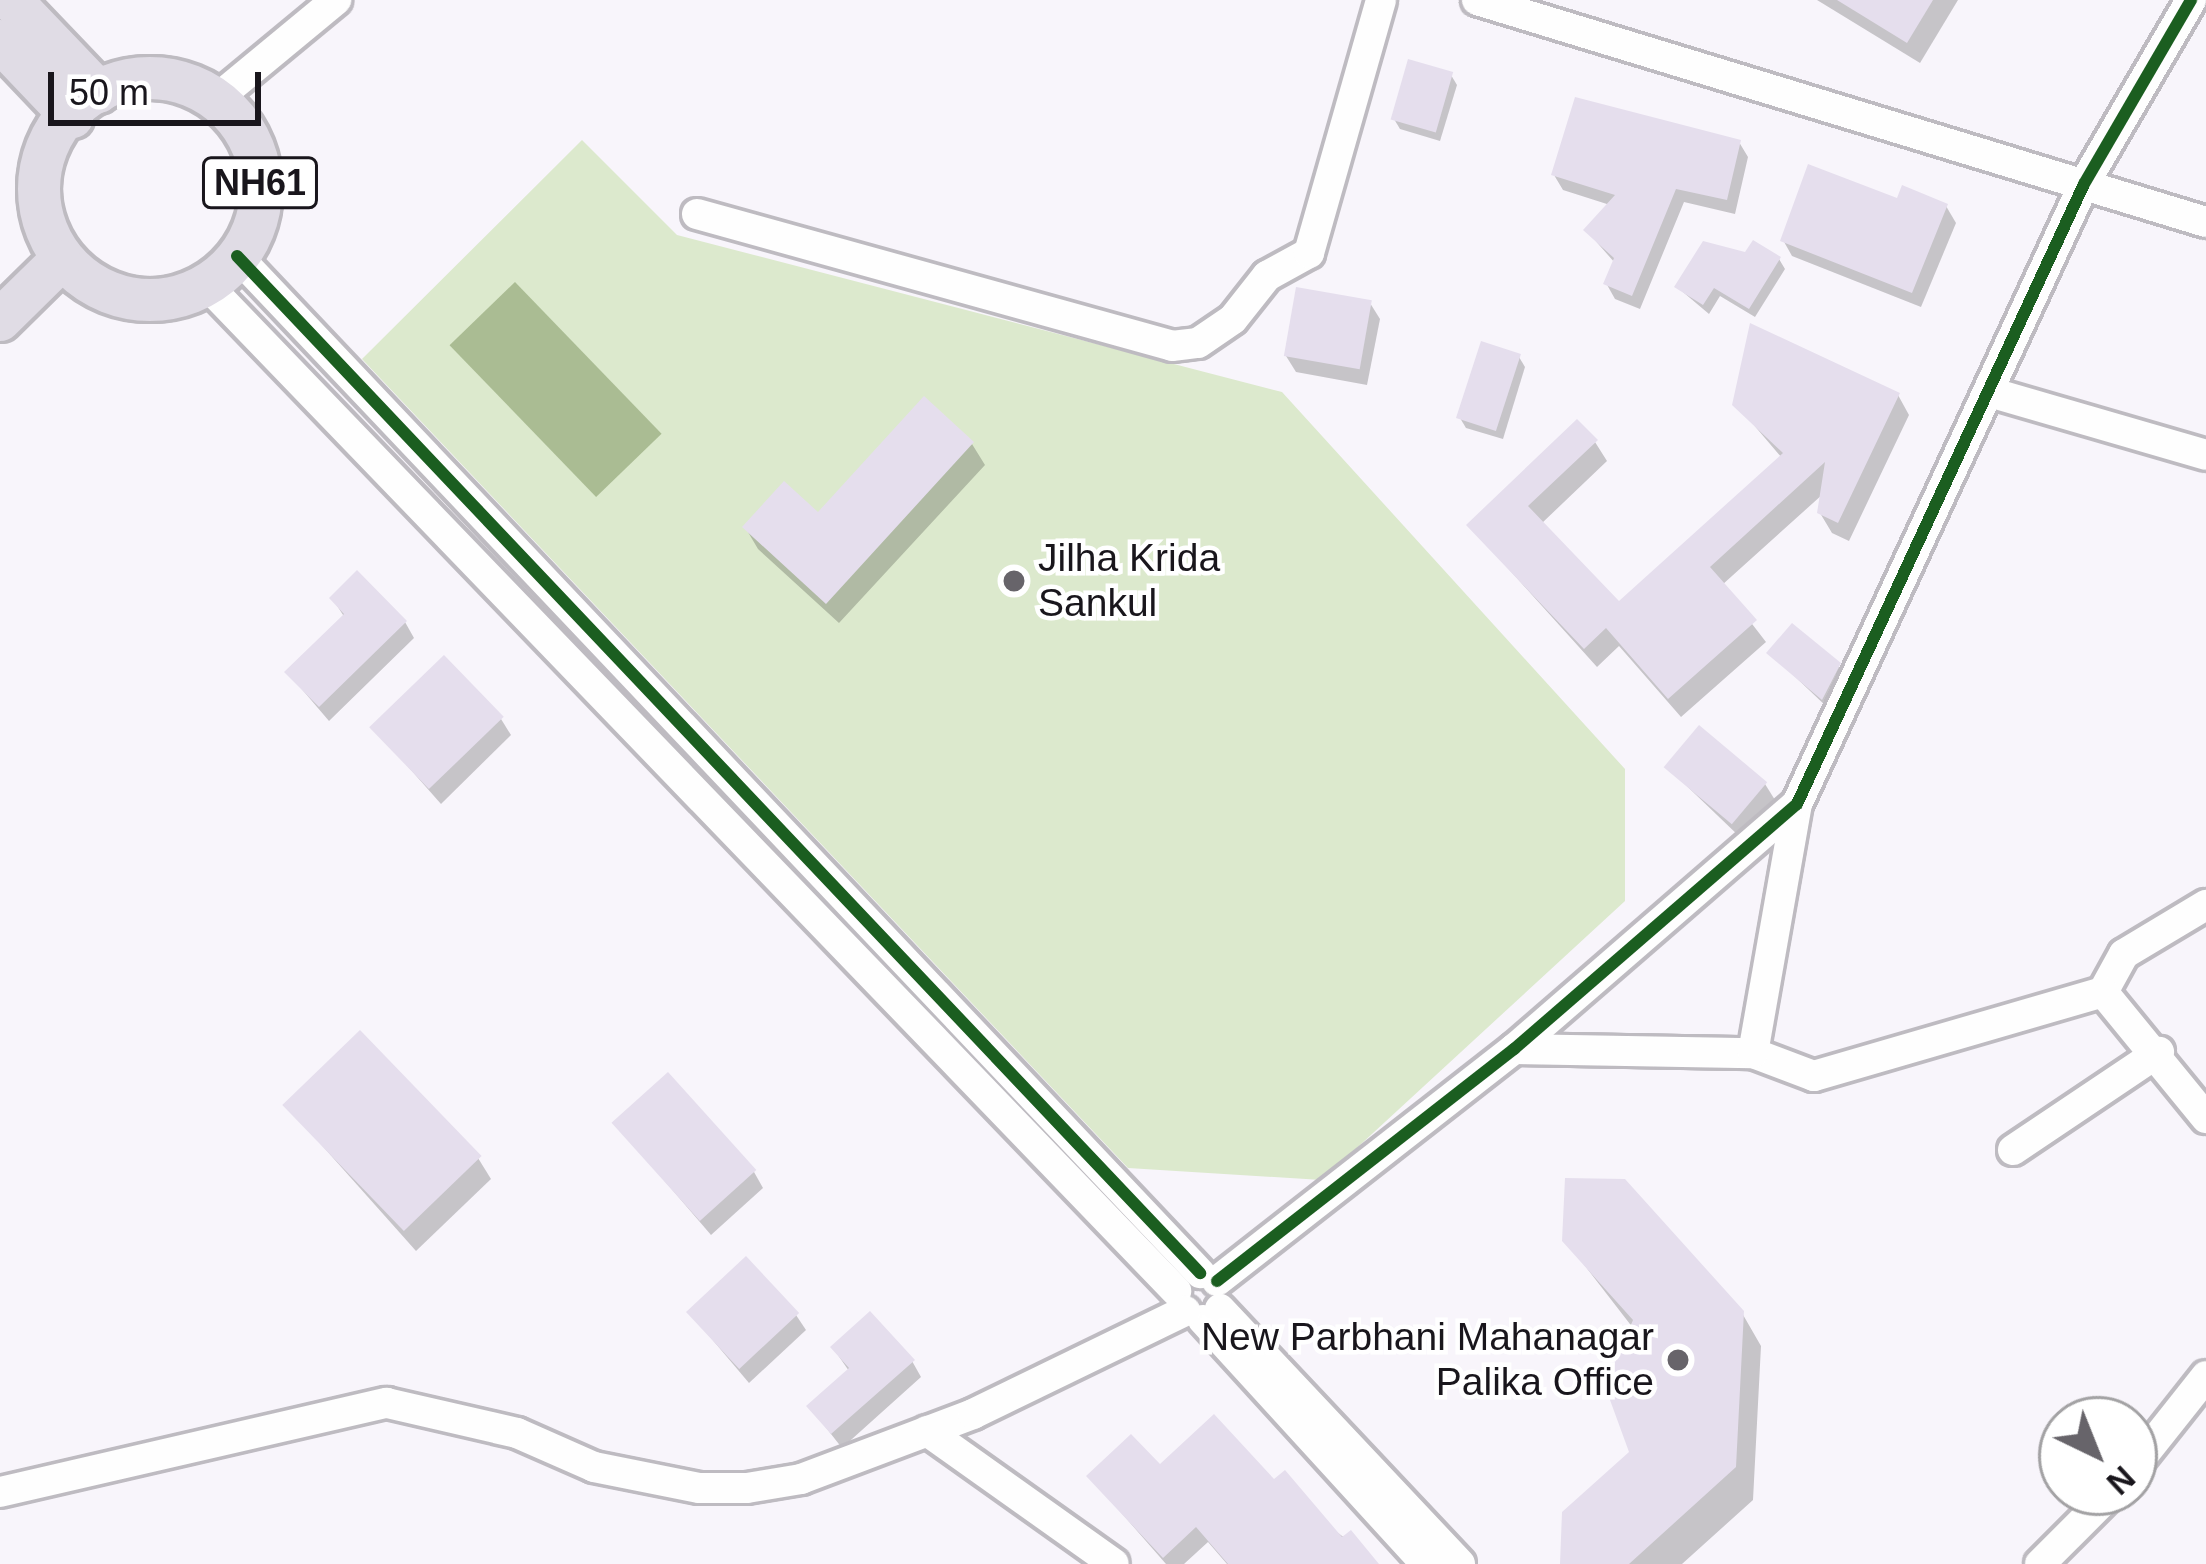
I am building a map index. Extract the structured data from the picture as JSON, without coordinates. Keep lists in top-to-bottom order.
{
  "streets": {
    "highway": ["NH61"]
  },
  "places": ["Jilha Krida Sankul", "New Parbhani Mahanagar Palika Office"],
  "scale_bar": "50 m",
  "north": "bottom right"
}
